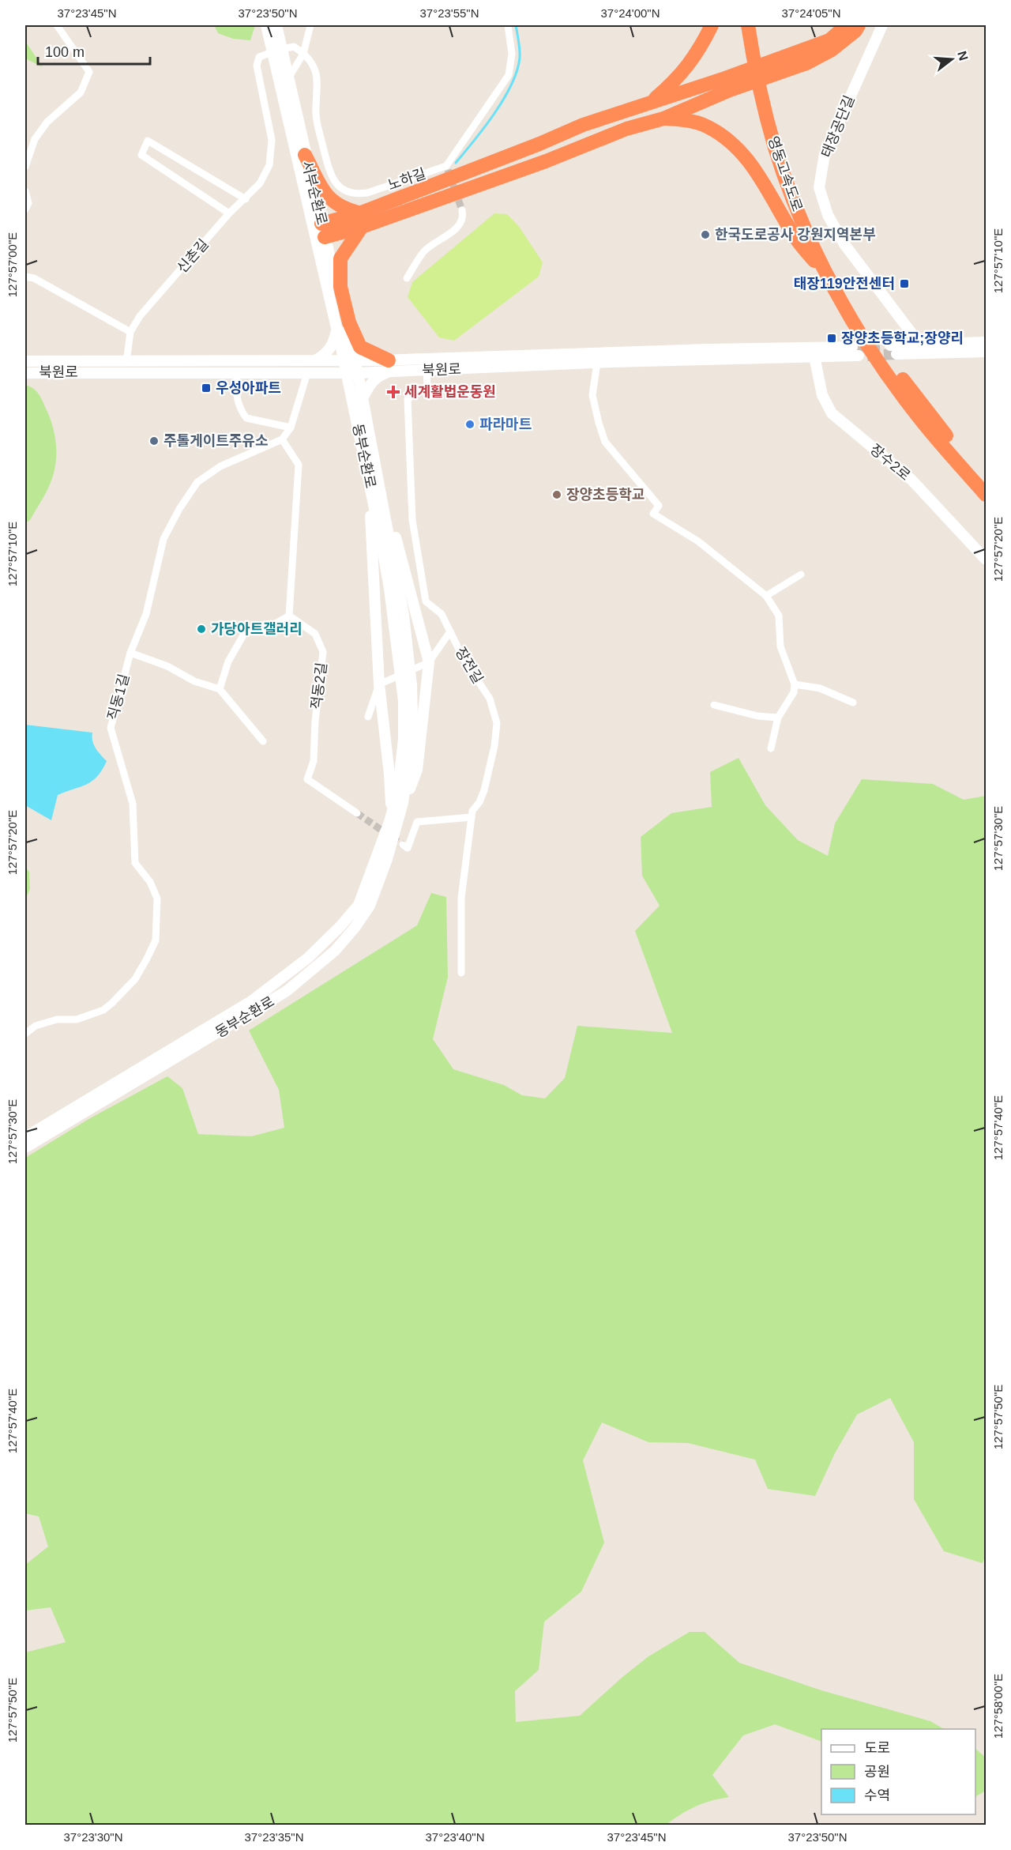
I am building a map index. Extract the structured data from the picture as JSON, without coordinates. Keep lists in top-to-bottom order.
{
  "streets": {
    "highway": ["영동고속도로"],
    "street": [
      "태장공단길",
      "노하길",
      "서부순환로",
      "신촌길",
      "북원로",
      "동부순환로",
      "장수2로",
      "장전길",
      "적동2길",
      "직동1길"
    ]
  },
  "crossings": [
    ["서부순환로", "신촌길"],
    ["서부순환로", "북원로"],
    ["서부순환로", "동부순환로"],
    ["신촌길", "북원로"],
    ["북원로", "동부순환로"],
    ["북원로", "장수2로"],
    ["북원로", "장전길"]
  ],
  "places": {
    "other": [
      "한국도로공사 강원지역본부",
      "파라마트",
      "주톨게이트주유소",
      "장양초등학교",
      "가당아트갤러리"
    ],
    "transit": ["태장119안전센터", "장양초등학교;장양리", "우성아파트"],
    "health": ["세계활법운동원"]
  },
  "legend": ["도로", "공원", "수역"],
  "scale_bar": "100 m",
  "north": "right",
  "coordinates": [
    "37°23'45\"N",
    "37°23'50\"N",
    "37°23'55\"N",
    "37°24'00\"N",
    "37°24'05\"N",
    "127°57'10\"E",
    "127°57'00\"E",
    "127°57'20\"E",
    "127°57'30\"E",
    "127°57'40\"E",
    "127°57'50\"E",
    "127°58'00\"E",
    "37°23'30\"N",
    "37°23'35\"N",
    "37°23'40\"N"
  ]
}
